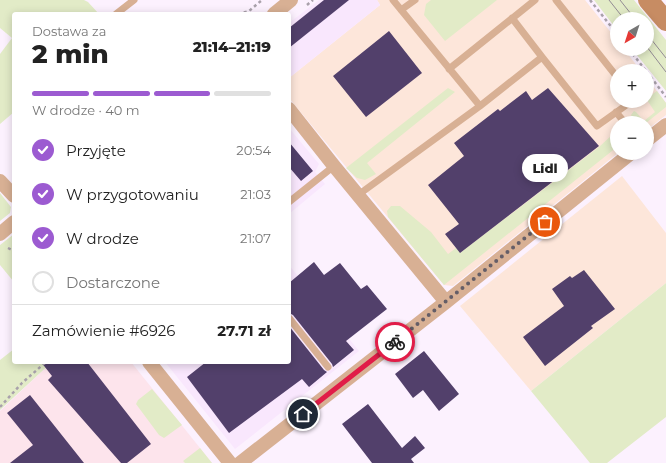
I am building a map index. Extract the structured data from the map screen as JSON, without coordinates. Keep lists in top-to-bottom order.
{
  "places": ["Lidl"],
  "north": "bottom left",
  "page": {
    "map_buttons": ["+", "−"],
    "heading": ["2 min", "Dostawa za", "21:14–21:19"],
    "panel": ["Zamówienie #6926", "27.71 zł"],
    "bar": "W drodze · 40 m",
    "list": [
      ["Przyjęte", "20:54"],
      ["W przygotowaniu", "21:03"],
      ["W drodze", "21:07"],
      "Dostarczone"
    ],
    "bubble": "Lidl"
  }
}
